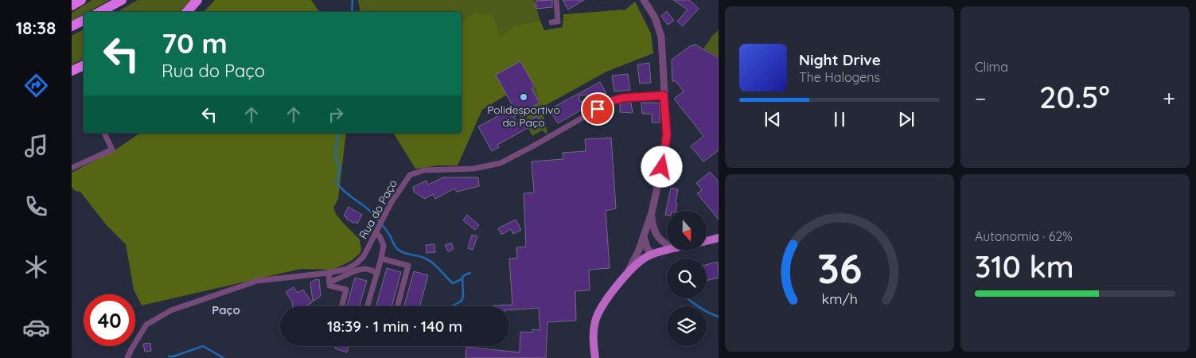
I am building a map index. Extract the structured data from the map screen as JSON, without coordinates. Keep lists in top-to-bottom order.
{
  "streets": {
    "street": ["Rua do Paço"]
  },
  "districts": ["Paço"],
  "places": ["Polidesportivo do Paço"],
  "north": "bottom",
  "page": {
    "tabs": "18:38",
    "tile": [
      "Clima",
      ["Autonomia · 62%", "310 km"]
    ],
    "turn": ["70 m", "Rua do Paço"],
    "song": ["Night Drive", "The Halogens"],
    "heat": ["−", "20.5°", "+"],
    "limit": "40",
    "trip": "18:39 · 1 min · 140 m",
    "gauge": ["36", "km/h"]
  }
}
